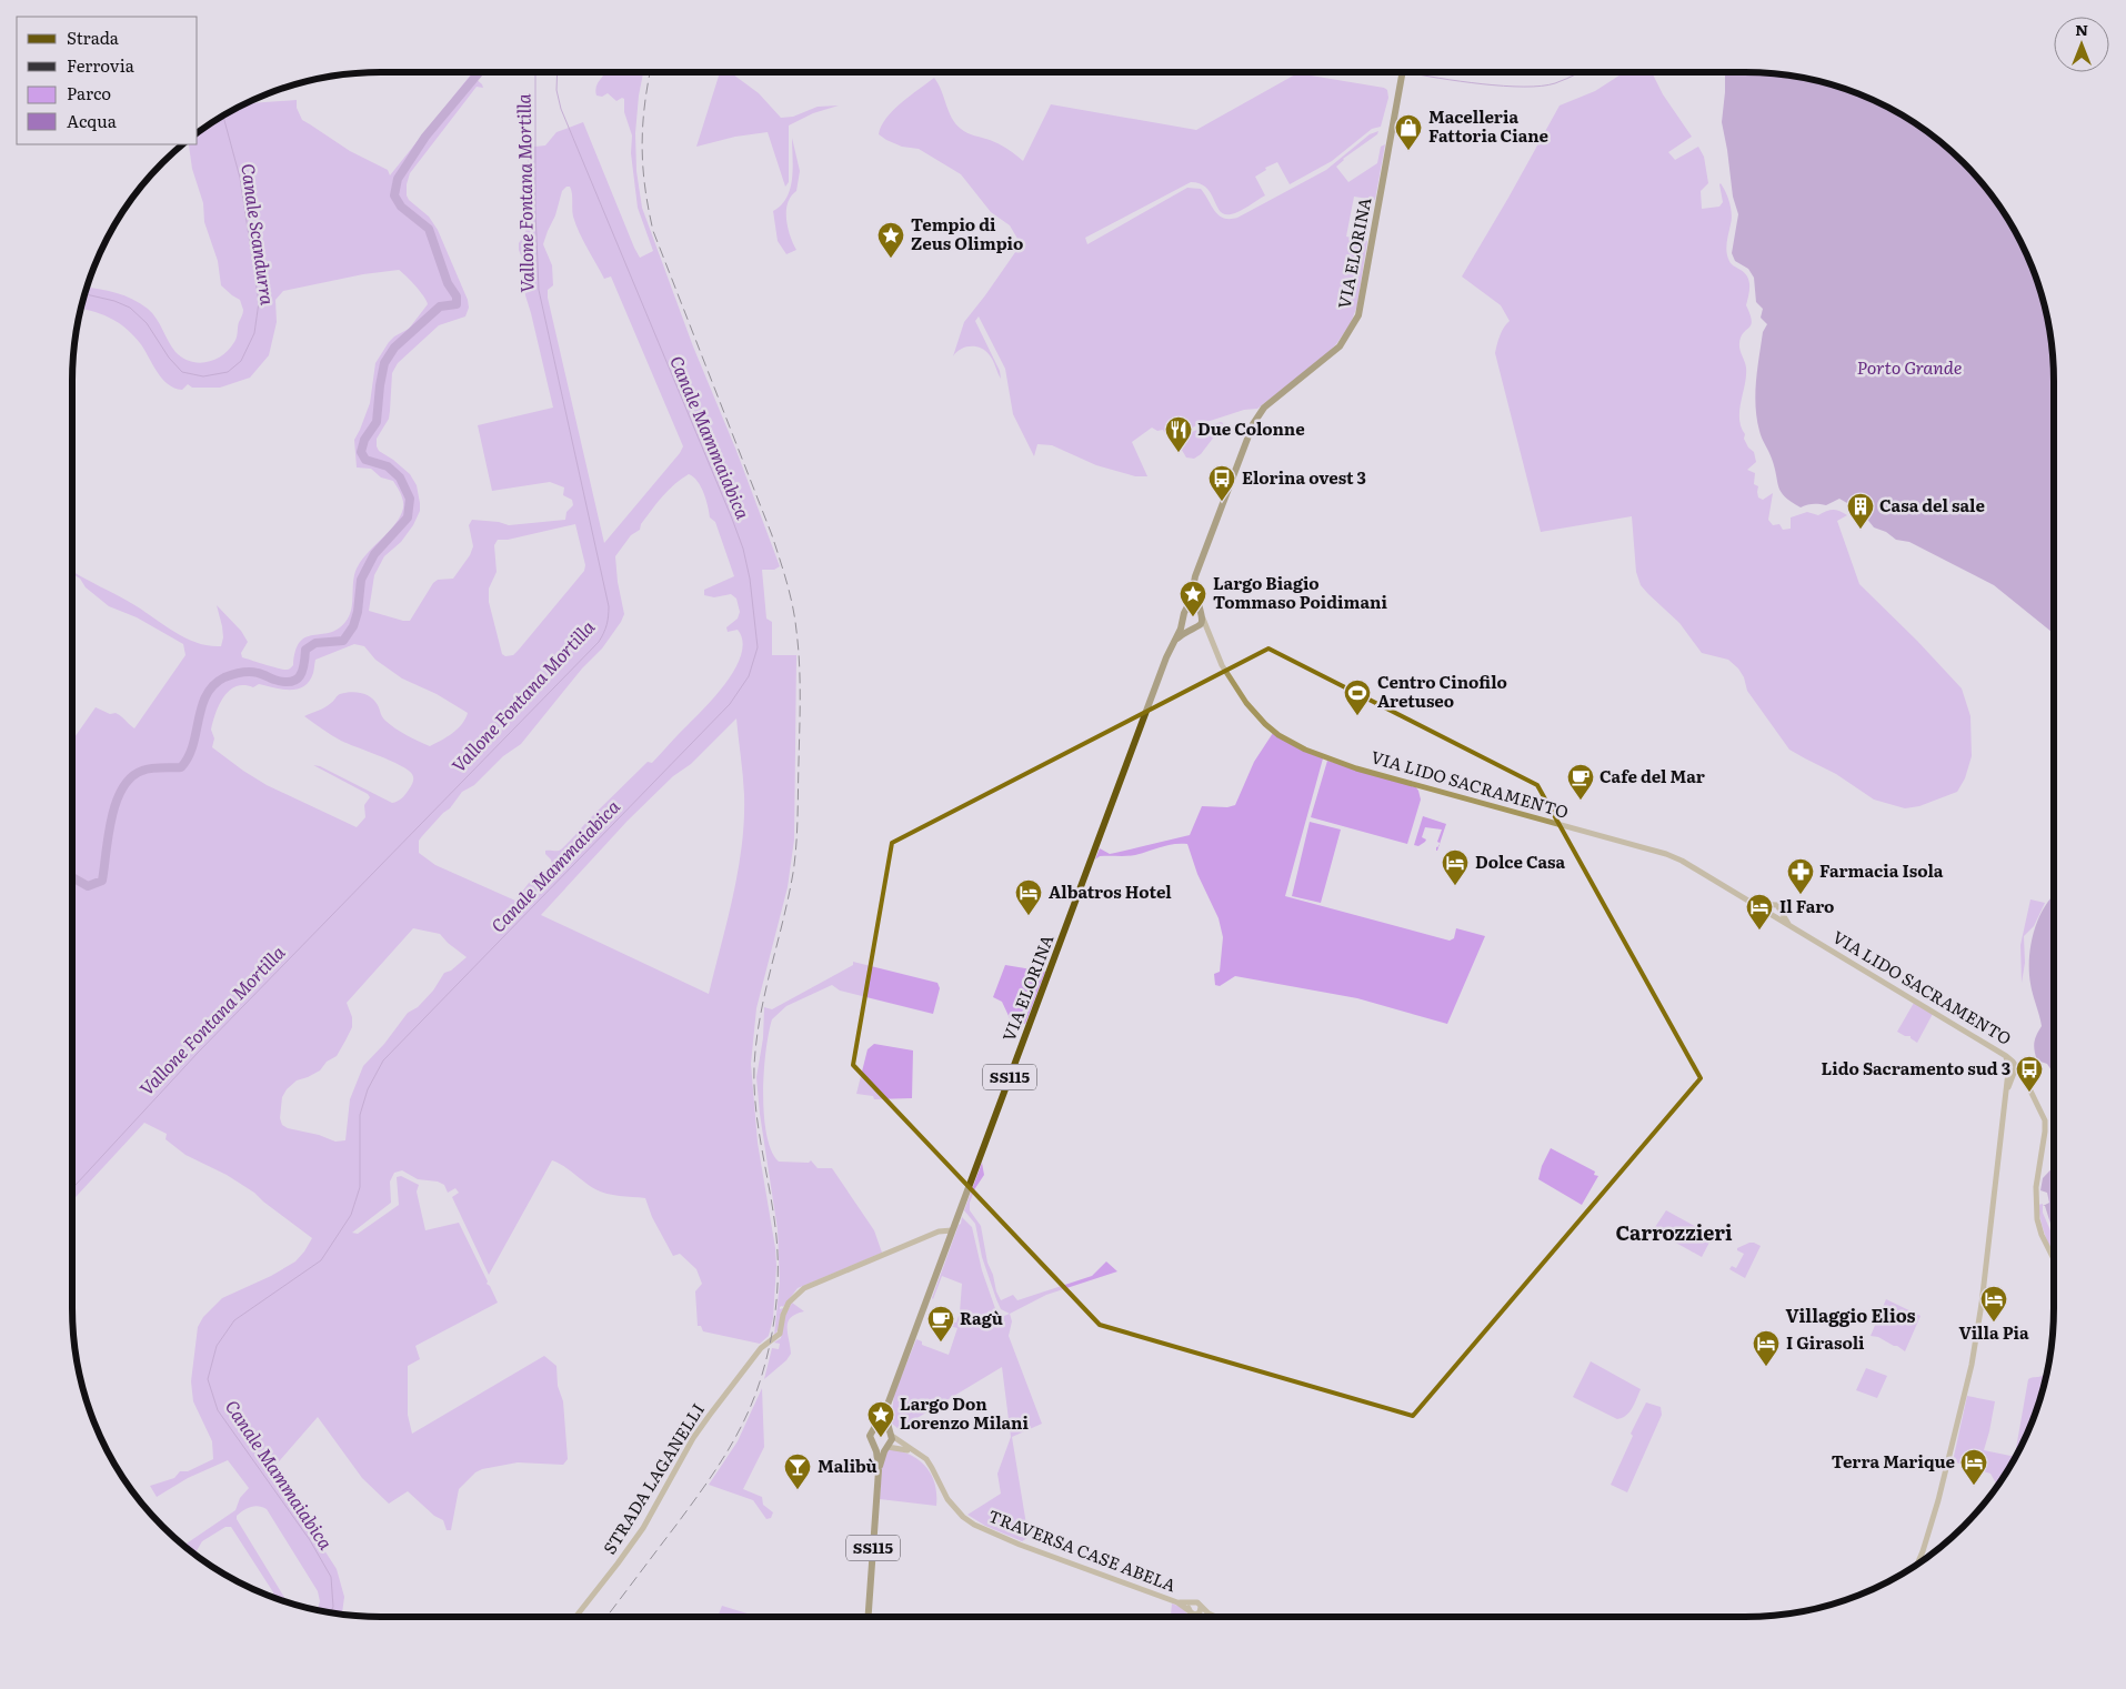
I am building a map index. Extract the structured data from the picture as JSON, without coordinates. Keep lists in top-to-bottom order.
{
  "streets": {
    "main road": ["VIA ELORINA", "SS115"],
    "street": ["VIA LIDO SACRAMENTO", "STRADA LAGANELLI", "TRAVERSA CASE ABELA"]
  },
  "crossings": [
    ["VIA ELORINA", "VIA LIDO SACRAMENTO"],
    ["VIA ELORINA", "STRADA LAGANELLI"],
    ["VIA ELORINA", "TRAVERSA CASE ABELA"]
  ],
  "districts": ["Carrozzieri", "Villaggio Elios"],
  "water": [
    "Vallone Fontana Mortilla",
    "Canale Scandurra",
    "Porto Grande",
    "Canale Mammaiabica"
  ],
  "places": {
    "shop": ["Macelleria Fattoria Ciane"],
    "place": ["Tempio di Zeus Olimpio", "Largo Biagio Tommaso Poidimani", "Largo Don Lorenzo Milani"],
    "restaurant": ["Due Colonne"],
    "bus stop": ["Elorina ovest 3", "Lido Sacramento sud 3"],
    "building": ["Casa del sale"],
    "sports": ["Centro Cinofilo Aretuseo"],
    "cafe": ["Cafe del Mar", "Ragù"],
    "hotel": [
      "Dolce Casa",
      "Albatros Hotel",
      "Il Faro",
      "Villa Pia",
      "I Girasoli",
      "Terra Marique"
    ],
    "pharmacy": ["Farmacia Isola"],
    "bar": ["Malibù"]
  },
  "legend": [
    "Strada",
    "Ferrovia",
    "Parco",
    "Acqua"
  ],
  "north": "top"
}
